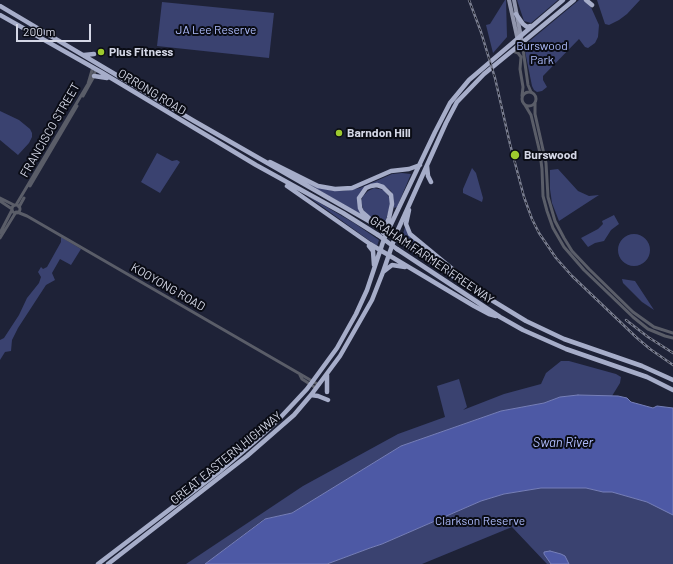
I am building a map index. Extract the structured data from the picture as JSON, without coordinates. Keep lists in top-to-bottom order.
{
  "streets": {
    "highway": ["ORRONG ROAD", "GRAHAM FARMER FREEWAY", "GREAT EASTERN HIGHWAY"],
    "street": ["FRANCISCO STREET", "KOOYONG ROAD"]
  },
  "crossings": [
    ["ORRONG ROAD", "FRANCISCO STREET"],
    ["ORRONG ROAD", "GRAHAM FARMER FREEWAY"],
    ["FRANCISCO STREET", "KOOYONG ROAD"],
    ["KOOYONG ROAD", "GREAT EASTERN HIGHWAY"]
  ],
  "water": ["Swan River"],
  "parks": ["JA Lee Reserve", "Burswood Park", "Clarkson Reserve"],
  "places": ["Plus Fitness", "Barndon Hill", "Burswood"],
  "scale_bar": "200 m"
}
